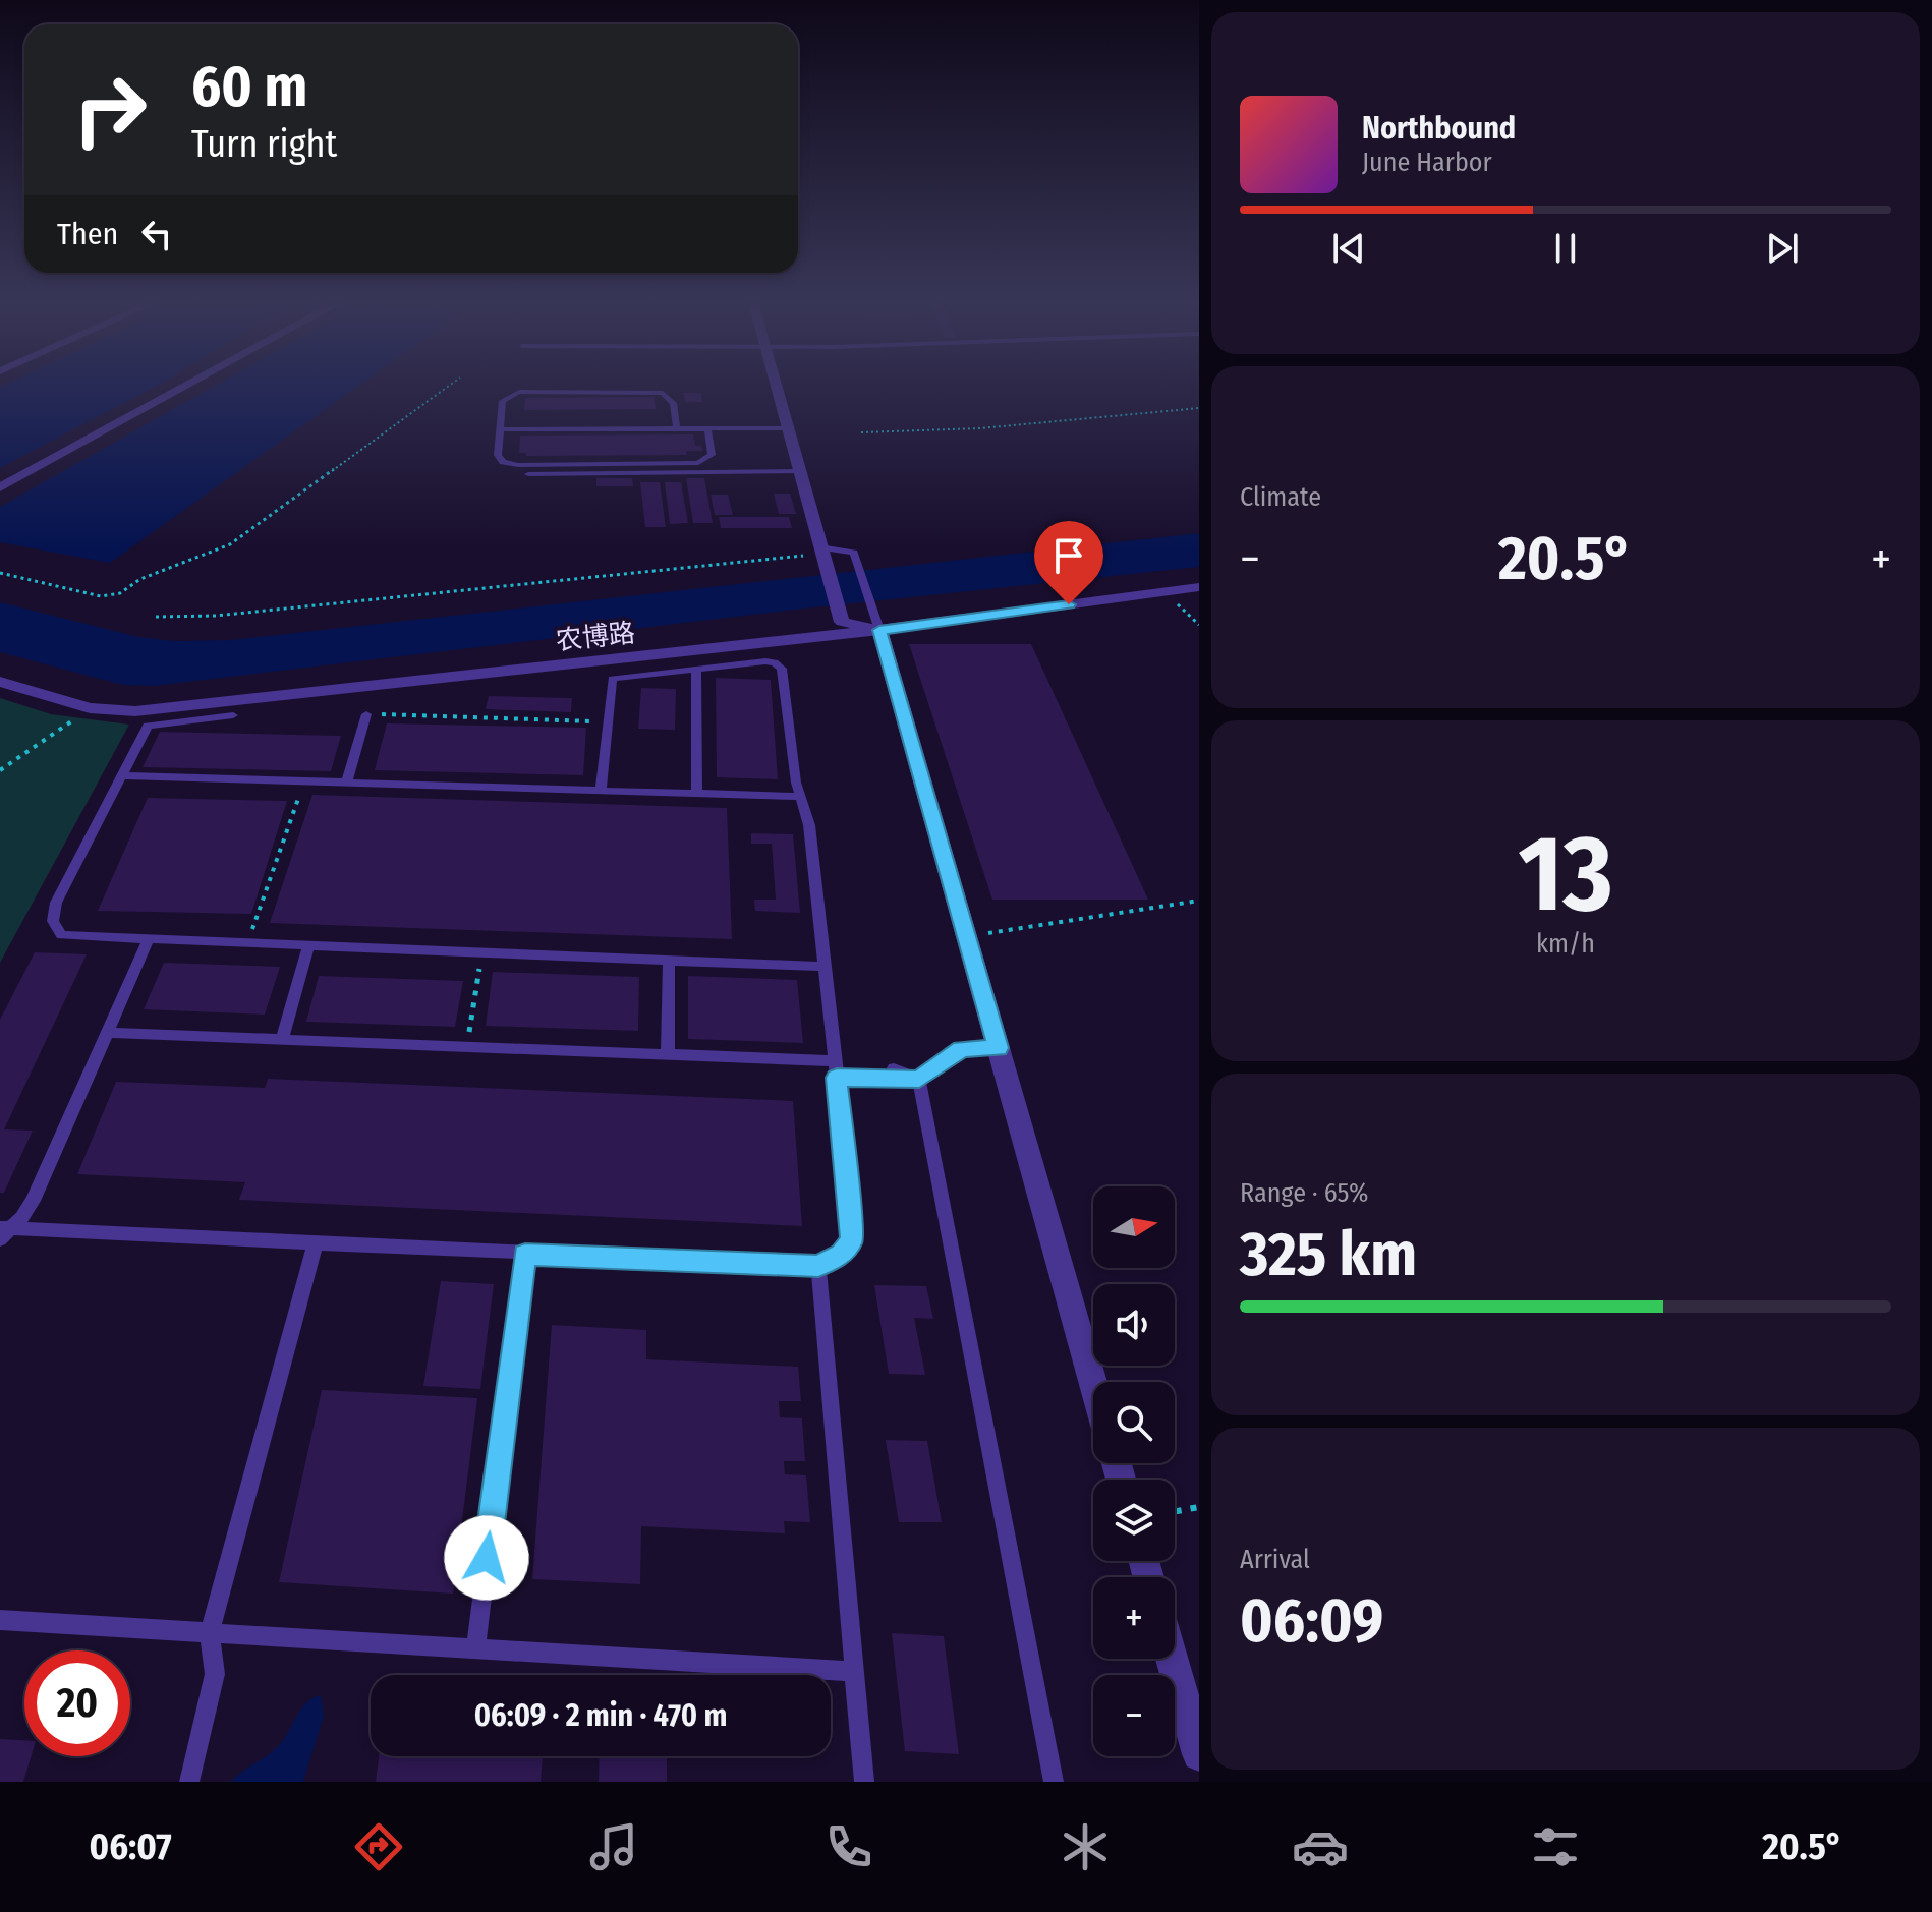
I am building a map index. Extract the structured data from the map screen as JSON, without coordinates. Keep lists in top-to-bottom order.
{
  "streets": {
    "street": ["农博路"]
  },
  "north": "right",
  "page": {
    "turn": ["60 m", "Turn right"],
    "song": ["Northbound", "June Harbor"],
    "then": "Then",
    "tile": [
      "Climate",
      ["13", "km/h"],
      ["Range · 65%", "325 km"],
      ["Arrival", "06:09"]
    ],
    "heat": ["−", "20.5°", "+"],
    "map_buttons": ["+", "−"],
    "limit": "20",
    "trip": "06:09 · 2 min · 470 m",
    "tabs": ["06:07", "20.5°"]
  }
}
